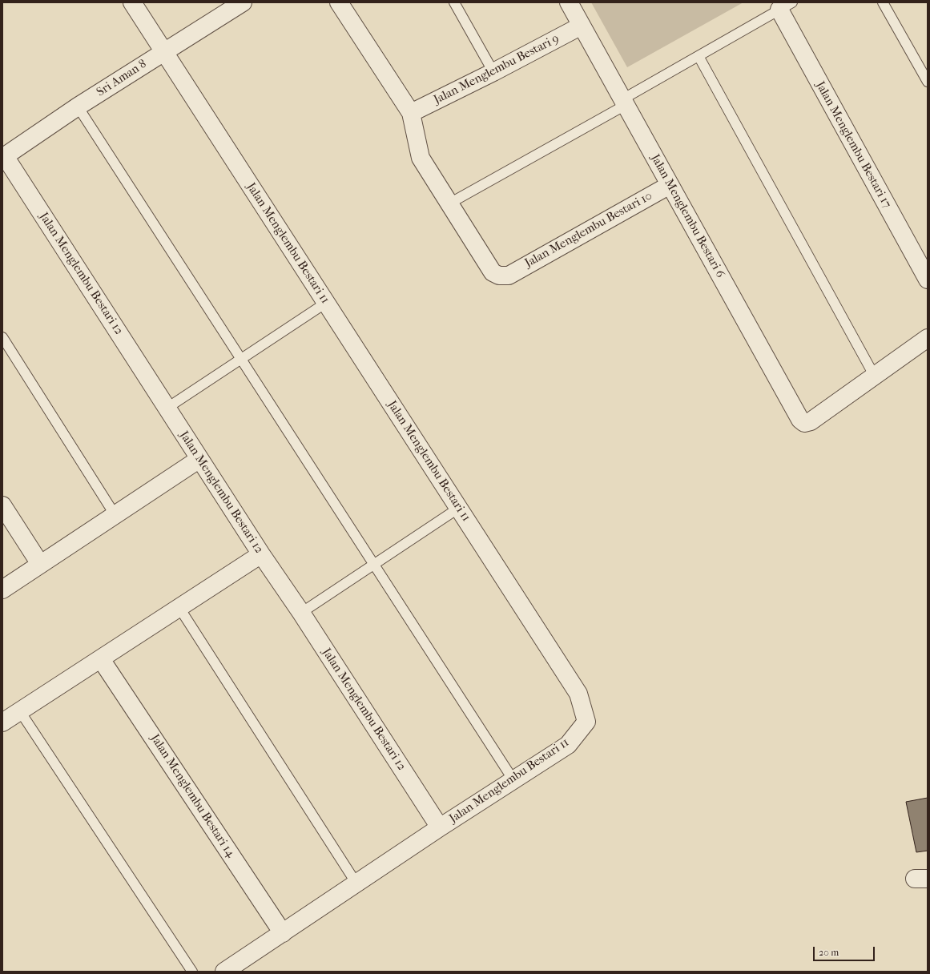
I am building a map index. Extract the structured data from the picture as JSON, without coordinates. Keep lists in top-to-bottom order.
{
  "streets": {
    "street": [
      "Jalan Menglembu Bestari 9",
      "Sri Aman 8",
      "Jalan Menglembu Bestari 17",
      "Jalan Menglembu Bestari 6",
      "Jalan Menglembu Bestari 10",
      "Jalan Menglembu Bestari 11",
      "Jalan Menglembu Bestari 12",
      "Jalan Menglembu Bestari 14"
    ]
  },
  "crossings": [
    ["Jalan Menglembu Bestari 9", "Jalan Menglembu Bestari 6"],
    ["Sri Aman 8", "Jalan Menglembu Bestari 11"],
    ["Sri Aman 8", "Jalan Menglembu Bestari 12"],
    ["Jalan Menglembu Bestari 6", "Jalan Menglembu Bestari 10"],
    ["Jalan Menglembu Bestari 11", "Jalan Menglembu Bestari 12"],
    ["Jalan Menglembu Bestari 11", "Jalan Menglembu Bestari 14"]
  ],
  "scale_bar": "20 m"
}
